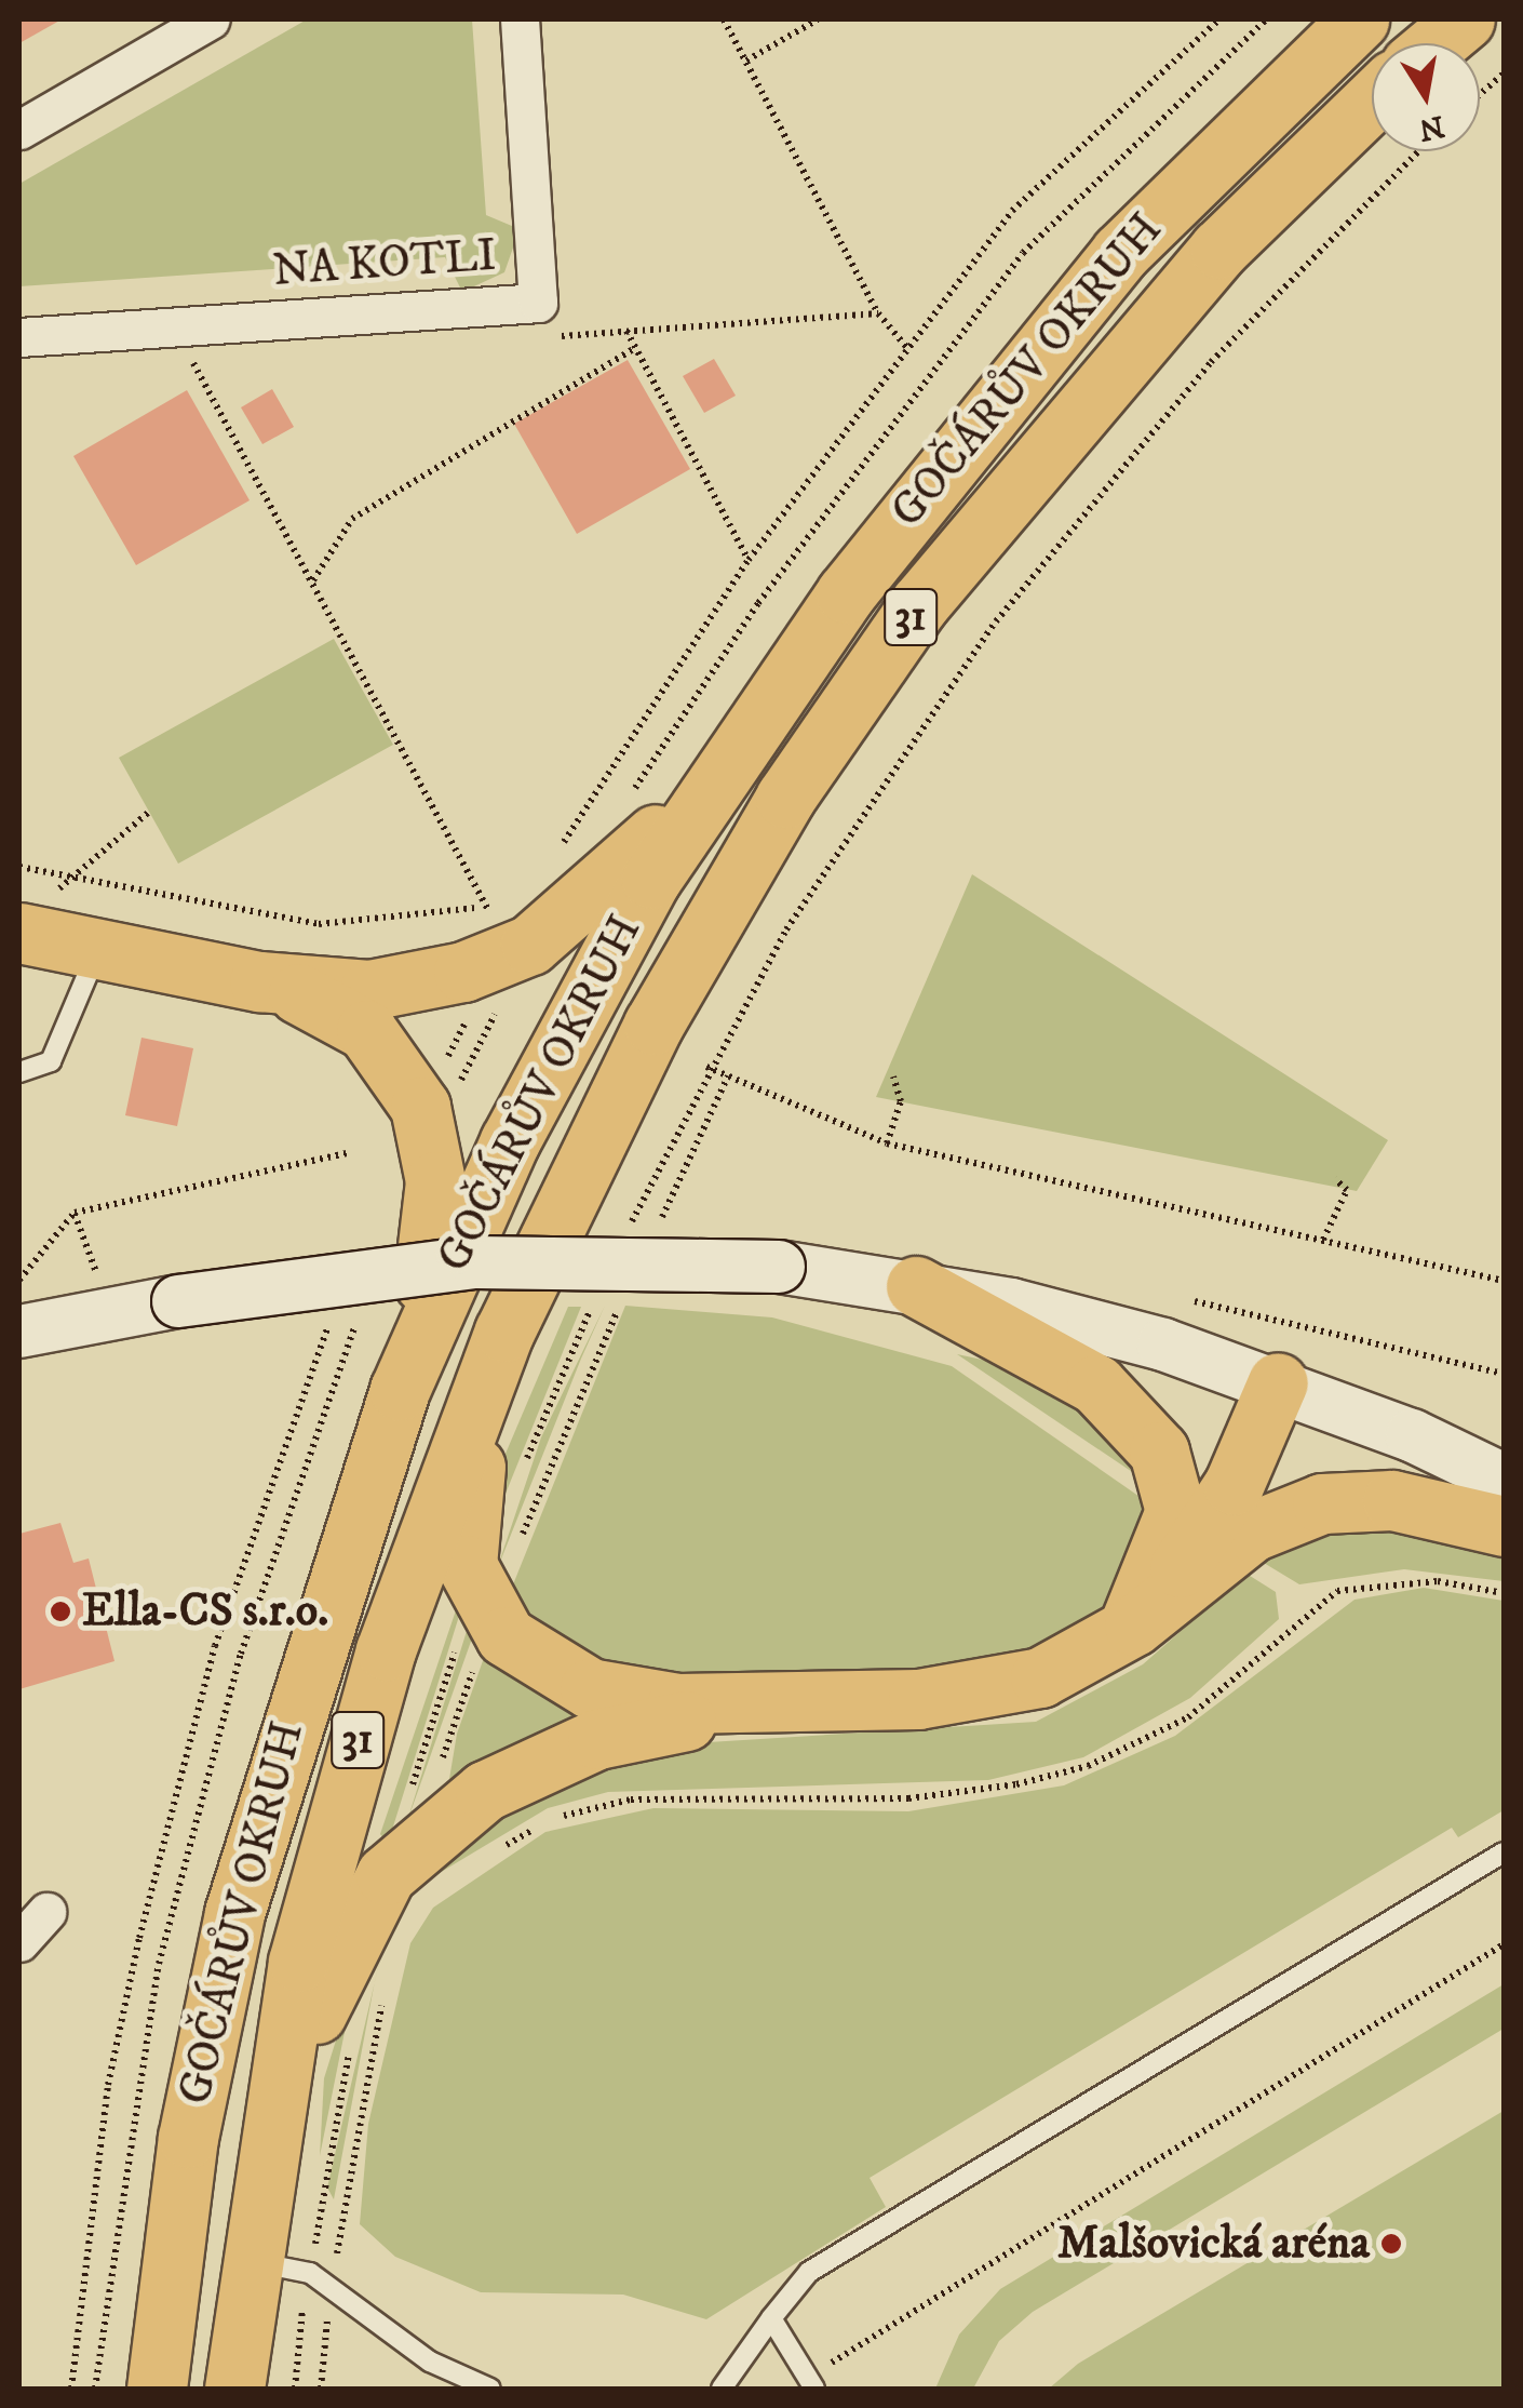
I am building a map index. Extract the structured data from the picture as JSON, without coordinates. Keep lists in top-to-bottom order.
{
  "streets": {
    "main road": ["GOČÁRŮV OKRUH", "31"],
    "street": ["NA KOTLI"]
  },
  "places": ["Ella-CS s.r.o.", "Malšovická aréna"],
  "north": "bottom"
}
